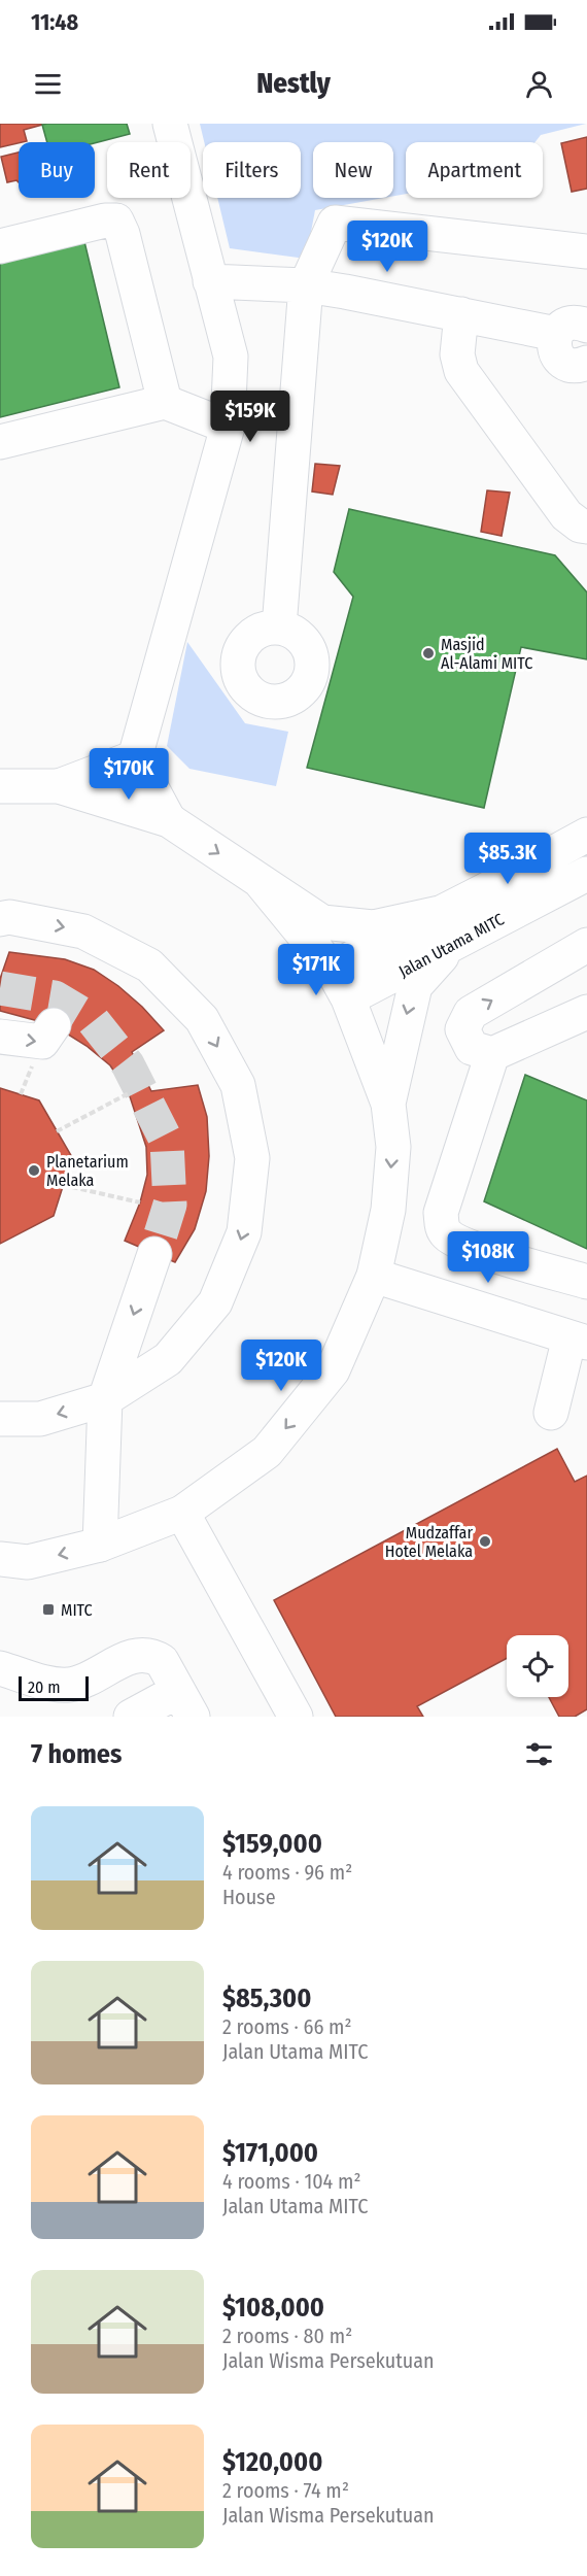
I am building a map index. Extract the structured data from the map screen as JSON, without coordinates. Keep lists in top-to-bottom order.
{
  "streets": {
    "main road": ["Jalan Utama MITC"]
  },
  "places": {
    "other": ["Masjid Al-Alami MITC", "Planetarium Melaka", "Mudzaffar Hotel Melaka"],
    "transit": ["MITC"]
  },
  "scale_bar": "20 m",
  "page": {
    "status": "11:48",
    "header": "Nestly",
    "chip": [
      "Buy",
      "Rent",
      "Filters",
      "New",
      "Apartment"
    ],
    "price": [
      "$120K",
      "$159K",
      "$170K",
      "$85.3K",
      "$171K",
      "$108K",
      "$120K"
    ],
    "scale": "20 m",
    "heading": "7 homes",
    "list": [
      {
        "name": "$159,000",
        "note": "4 rooms · 96 m² · House"
      },
      {
        "name": "$85,300",
        "note": "2 rooms · 66 m² · Jalan Utama MITC"
      },
      {
        "name": "$171,000",
        "note": "4 rooms · 104 m² · Jalan Utama MITC"
      },
      {
        "name": "$108,000",
        "note": "2 rooms · 80 m² · Jalan Wisma Persekutuan"
      },
      {
        "name": "$120,000",
        "note": "2 rooms · 74 m² · Jalan Wisma Persekutuan"
      }
    ]
  }
}
